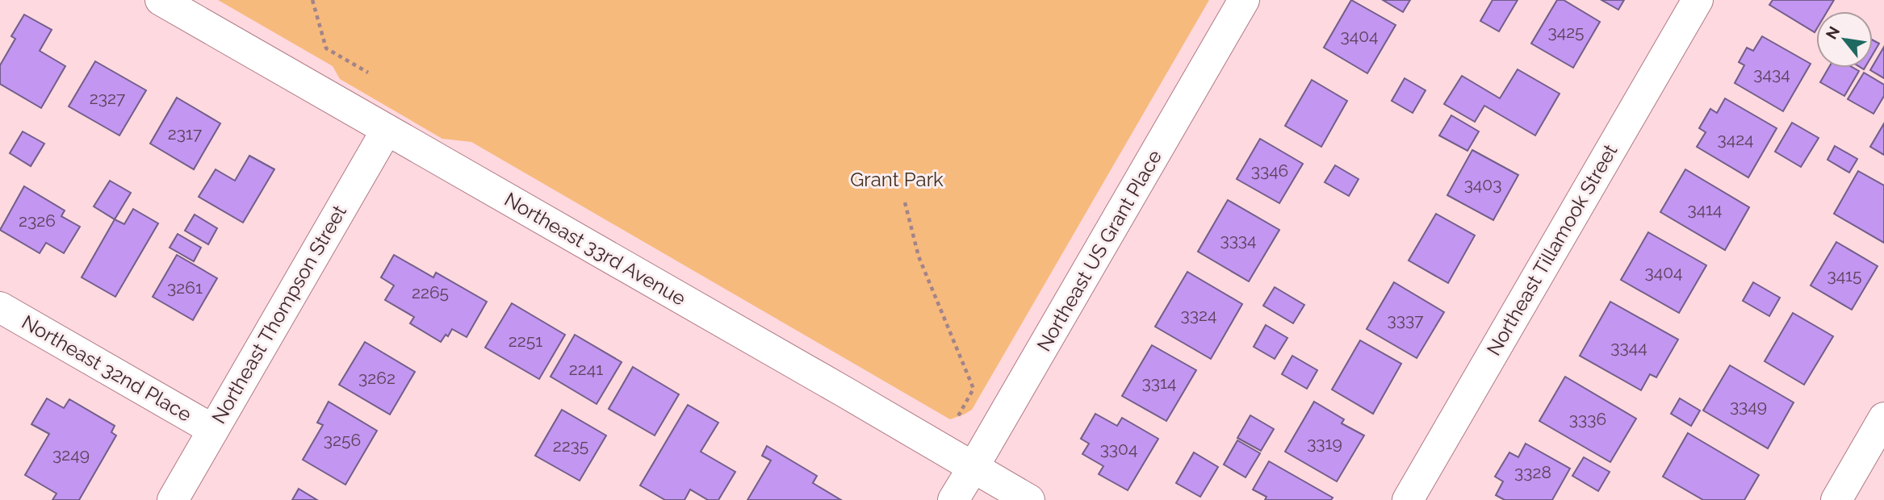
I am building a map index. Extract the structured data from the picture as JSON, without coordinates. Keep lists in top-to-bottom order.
{
  "streets": {
    "street": [
      "Northeast 33rd Avenue",
      "Northeast Tillamook Street",
      "Northeast US Grant Place",
      "Northeast Thompson Street",
      "Northeast 32nd Place"
    ]
  },
  "crossings": [
    ["Northeast 33rd Avenue", "Northeast US Grant Place"],
    ["Northeast 33rd Avenue", "Northeast Thompson Street"],
    ["Northeast Thompson Street", "Northeast 32nd Place"]
  ],
  "parks": ["Grant Park"],
  "house_numbers": [
    "3425",
    "3404",
    "3434",
    "2327",
    "2317",
    "3424",
    "3346",
    "3403",
    "3414",
    "2326",
    "3334",
    "3404",
    "3415",
    "3261",
    "2265",
    "3324",
    "3337",
    "2251",
    "3344",
    "2241",
    "3262",
    "3314",
    "3349",
    "3336",
    "3256",
    "3319",
    "2235",
    "3304",
    "3249",
    "3328"
  ],
  "north": "top left"
}
